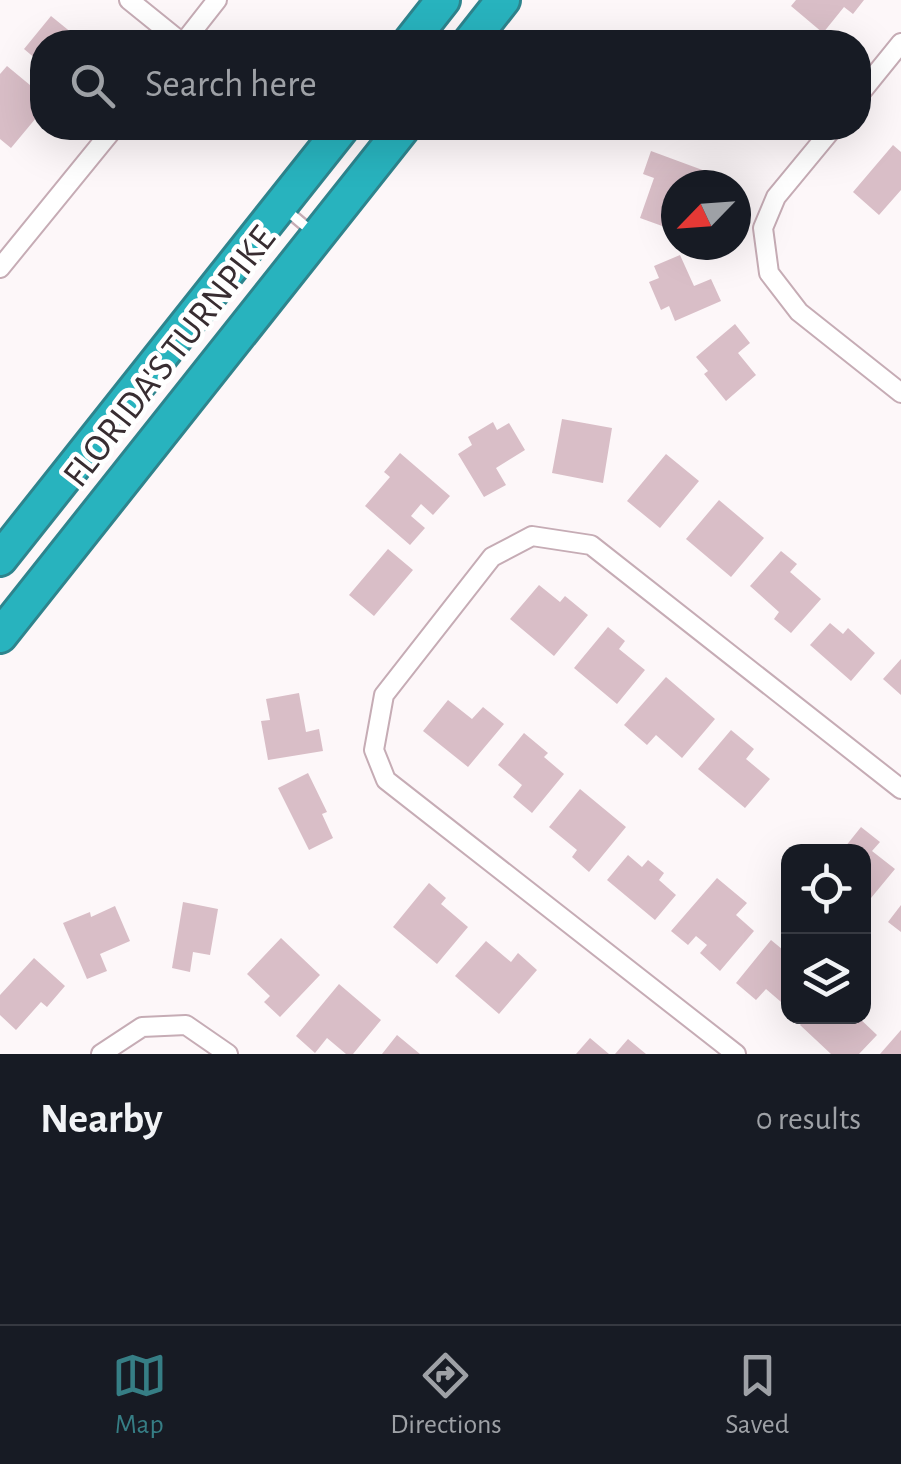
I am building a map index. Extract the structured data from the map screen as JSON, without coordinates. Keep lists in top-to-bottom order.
{
  "streets": {
    "highway": ["FLORIDA'S TURNPIKE"]
  },
  "north": "bottom left",
  "page": {
    "search": "Search here",
    "heading": ["Nearby", "0 results"],
    "nav": ["Map", "Directions", "Saved"]
  }
}
